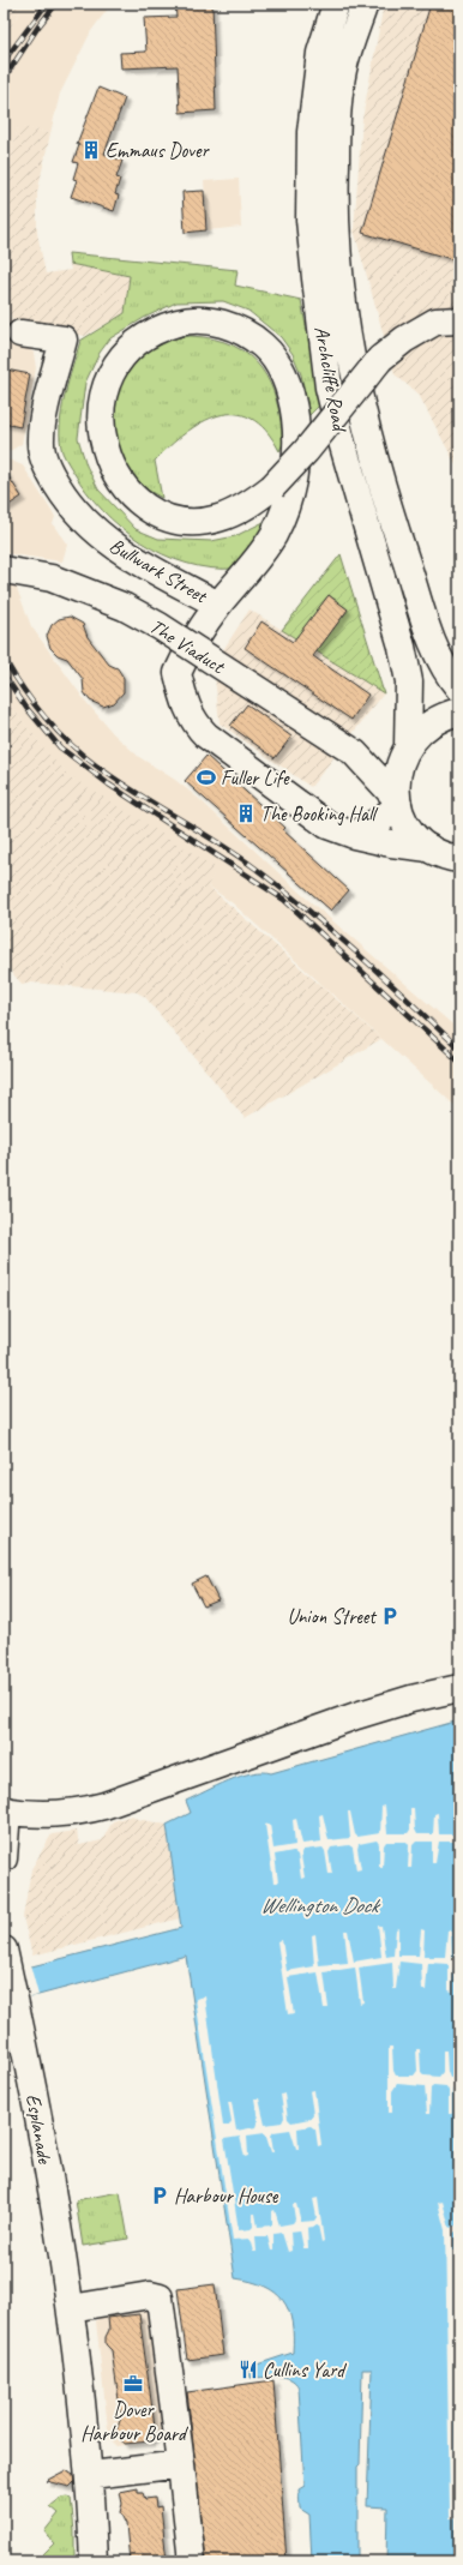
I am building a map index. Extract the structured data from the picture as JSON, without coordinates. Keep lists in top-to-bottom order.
{
  "streets": {
    "main road": [
      "Archcliffe Road",
      "Bullwark Street",
      "The Viaduct",
      "Esplanade"
    ]
  },
  "crossings": [
    ["Archcliffe Road", "The Viaduct"]
  ],
  "water": ["Wellington Dock"],
  "places": {
    "building": ["Emmaus Dover", "The Booking Hall"],
    "sports": ["Fuller Life"],
    "parking": ["Union Street", "Harbour House"],
    "restaurant": ["Cullins Yard"],
    "office": ["Dover Harbour Board"]
  }
}
